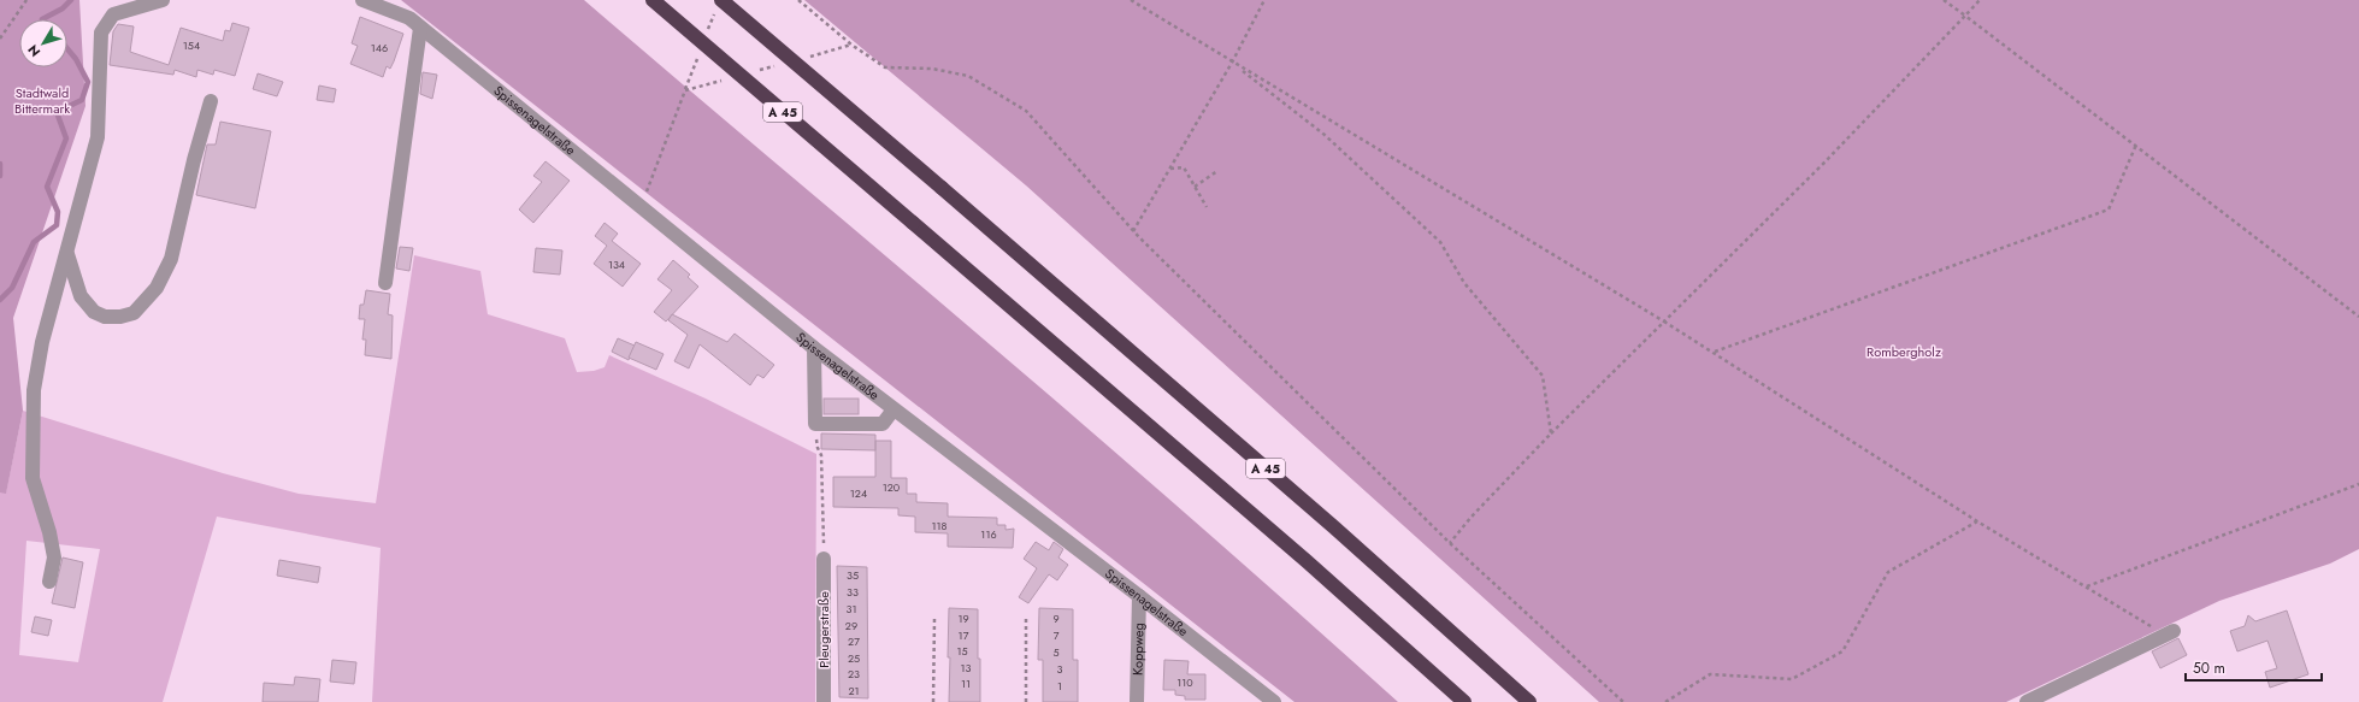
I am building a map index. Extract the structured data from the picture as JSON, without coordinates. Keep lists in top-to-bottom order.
{
  "streets": {
    "highway": ["A 45"],
    "street": ["Spissenagelstraße", "Pleugerstraße", "Koppweg"]
  },
  "crossings": [
    ["Spissenagelstraße", "Koppweg"]
  ],
  "parks": ["Stadtwald Bittermark", "Rombergholz"],
  "house_numbers": [
    "154",
    "146",
    "134",
    "120",
    "124",
    "118",
    "116",
    "35",
    "33",
    "31",
    "19",
    "9",
    "29",
    "17",
    "7",
    "27",
    "15",
    "5",
    "25",
    "13",
    "3",
    "23",
    "110",
    "11",
    "1",
    "21"
  ],
  "scale_bar": "50 m",
  "north": "bottom left"
}
